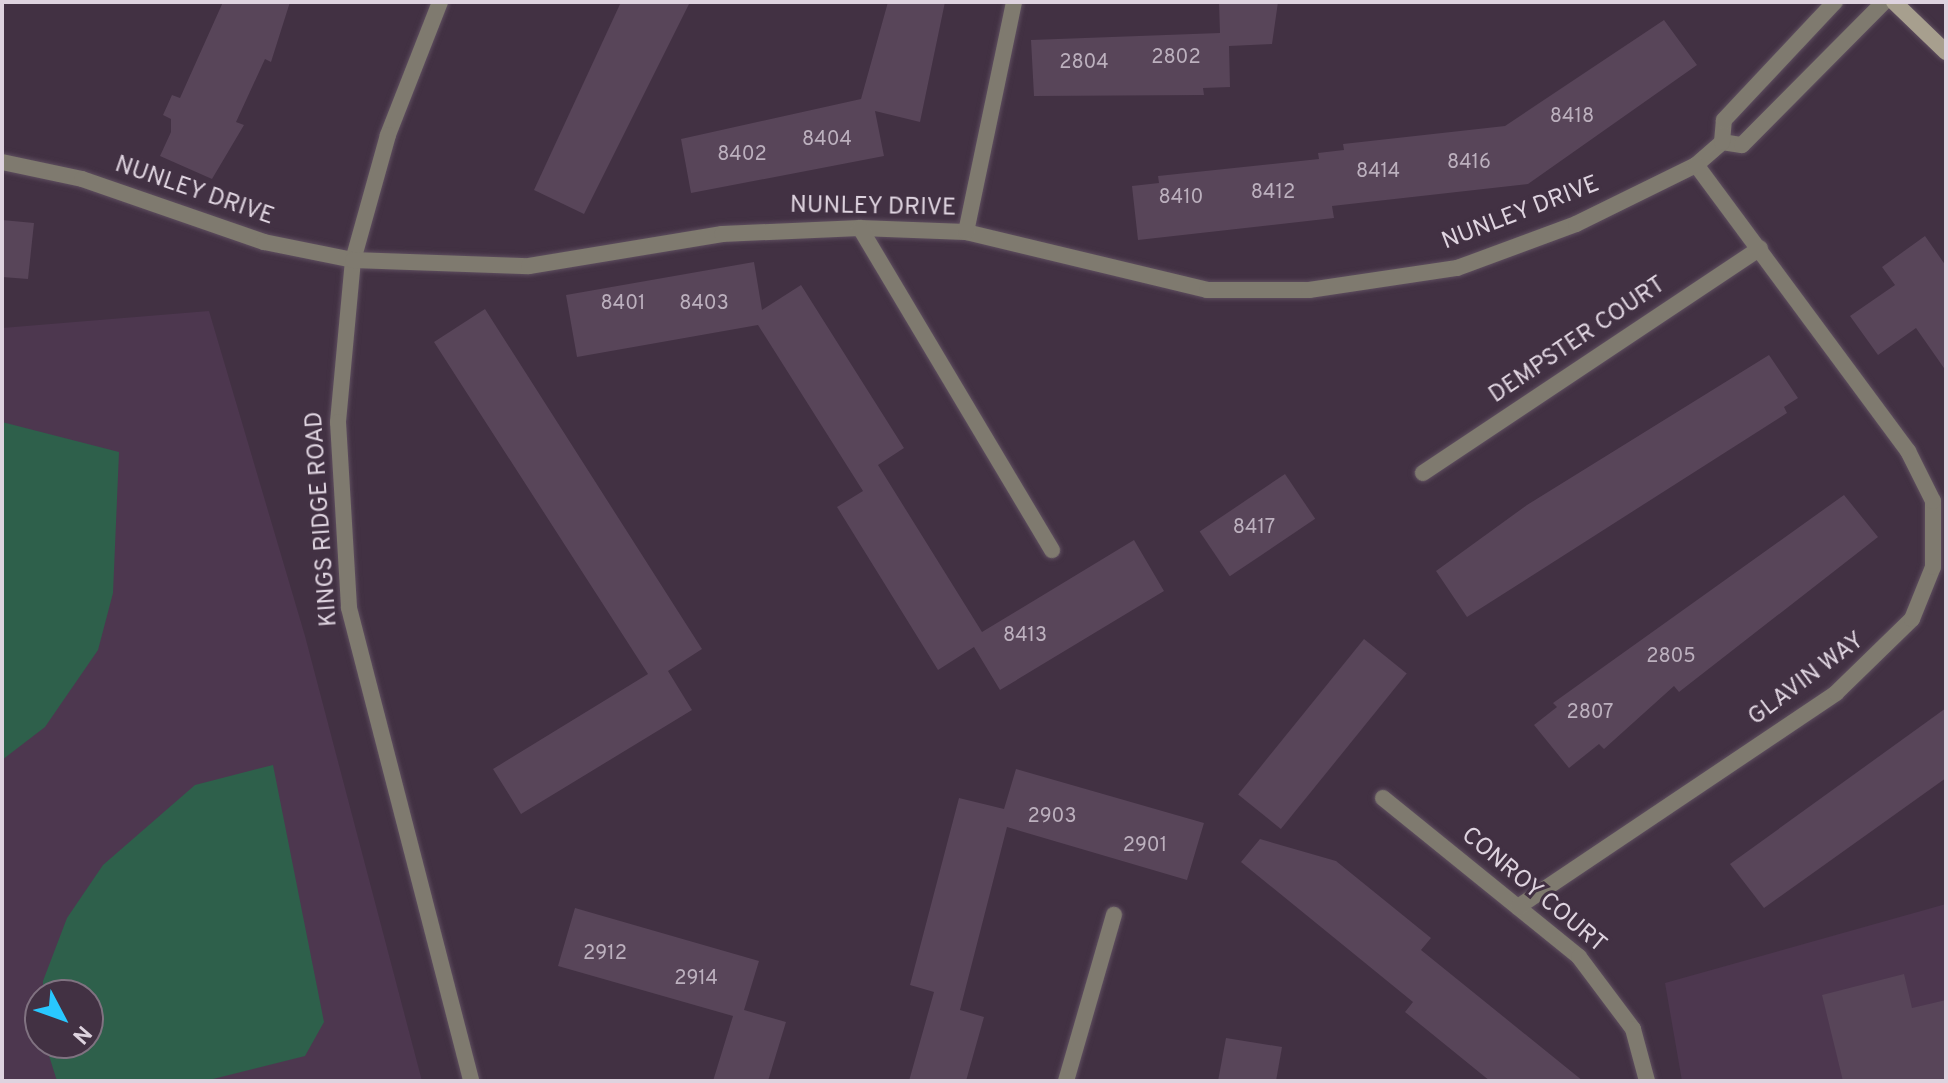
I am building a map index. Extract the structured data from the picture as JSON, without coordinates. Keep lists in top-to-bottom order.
{
  "streets": {
    "street": [
      "NUNLEY DRIVE",
      "DEMPSTER COURT",
      "KINGS RIDGE ROAD",
      "GLAVIN WAY",
      "CONROY COURT"
    ]
  },
  "crossings": [
    ["NUNLEY DRIVE", "KINGS RIDGE ROAD"],
    ["NUNLEY DRIVE", "GLAVIN WAY"],
    ["DEMPSTER COURT", "GLAVIN WAY"],
    ["GLAVIN WAY", "CONROY COURT"]
  ],
  "house_numbers": [
    "2802",
    "2804",
    "8418",
    "8404",
    "8402",
    "8416",
    "8414",
    "8412",
    "8410",
    "8401",
    "8403",
    "8417",
    "8413",
    "2805",
    "2807",
    "2903",
    "2901",
    "2912",
    "2914"
  ],
  "north": "bottom right"
}
